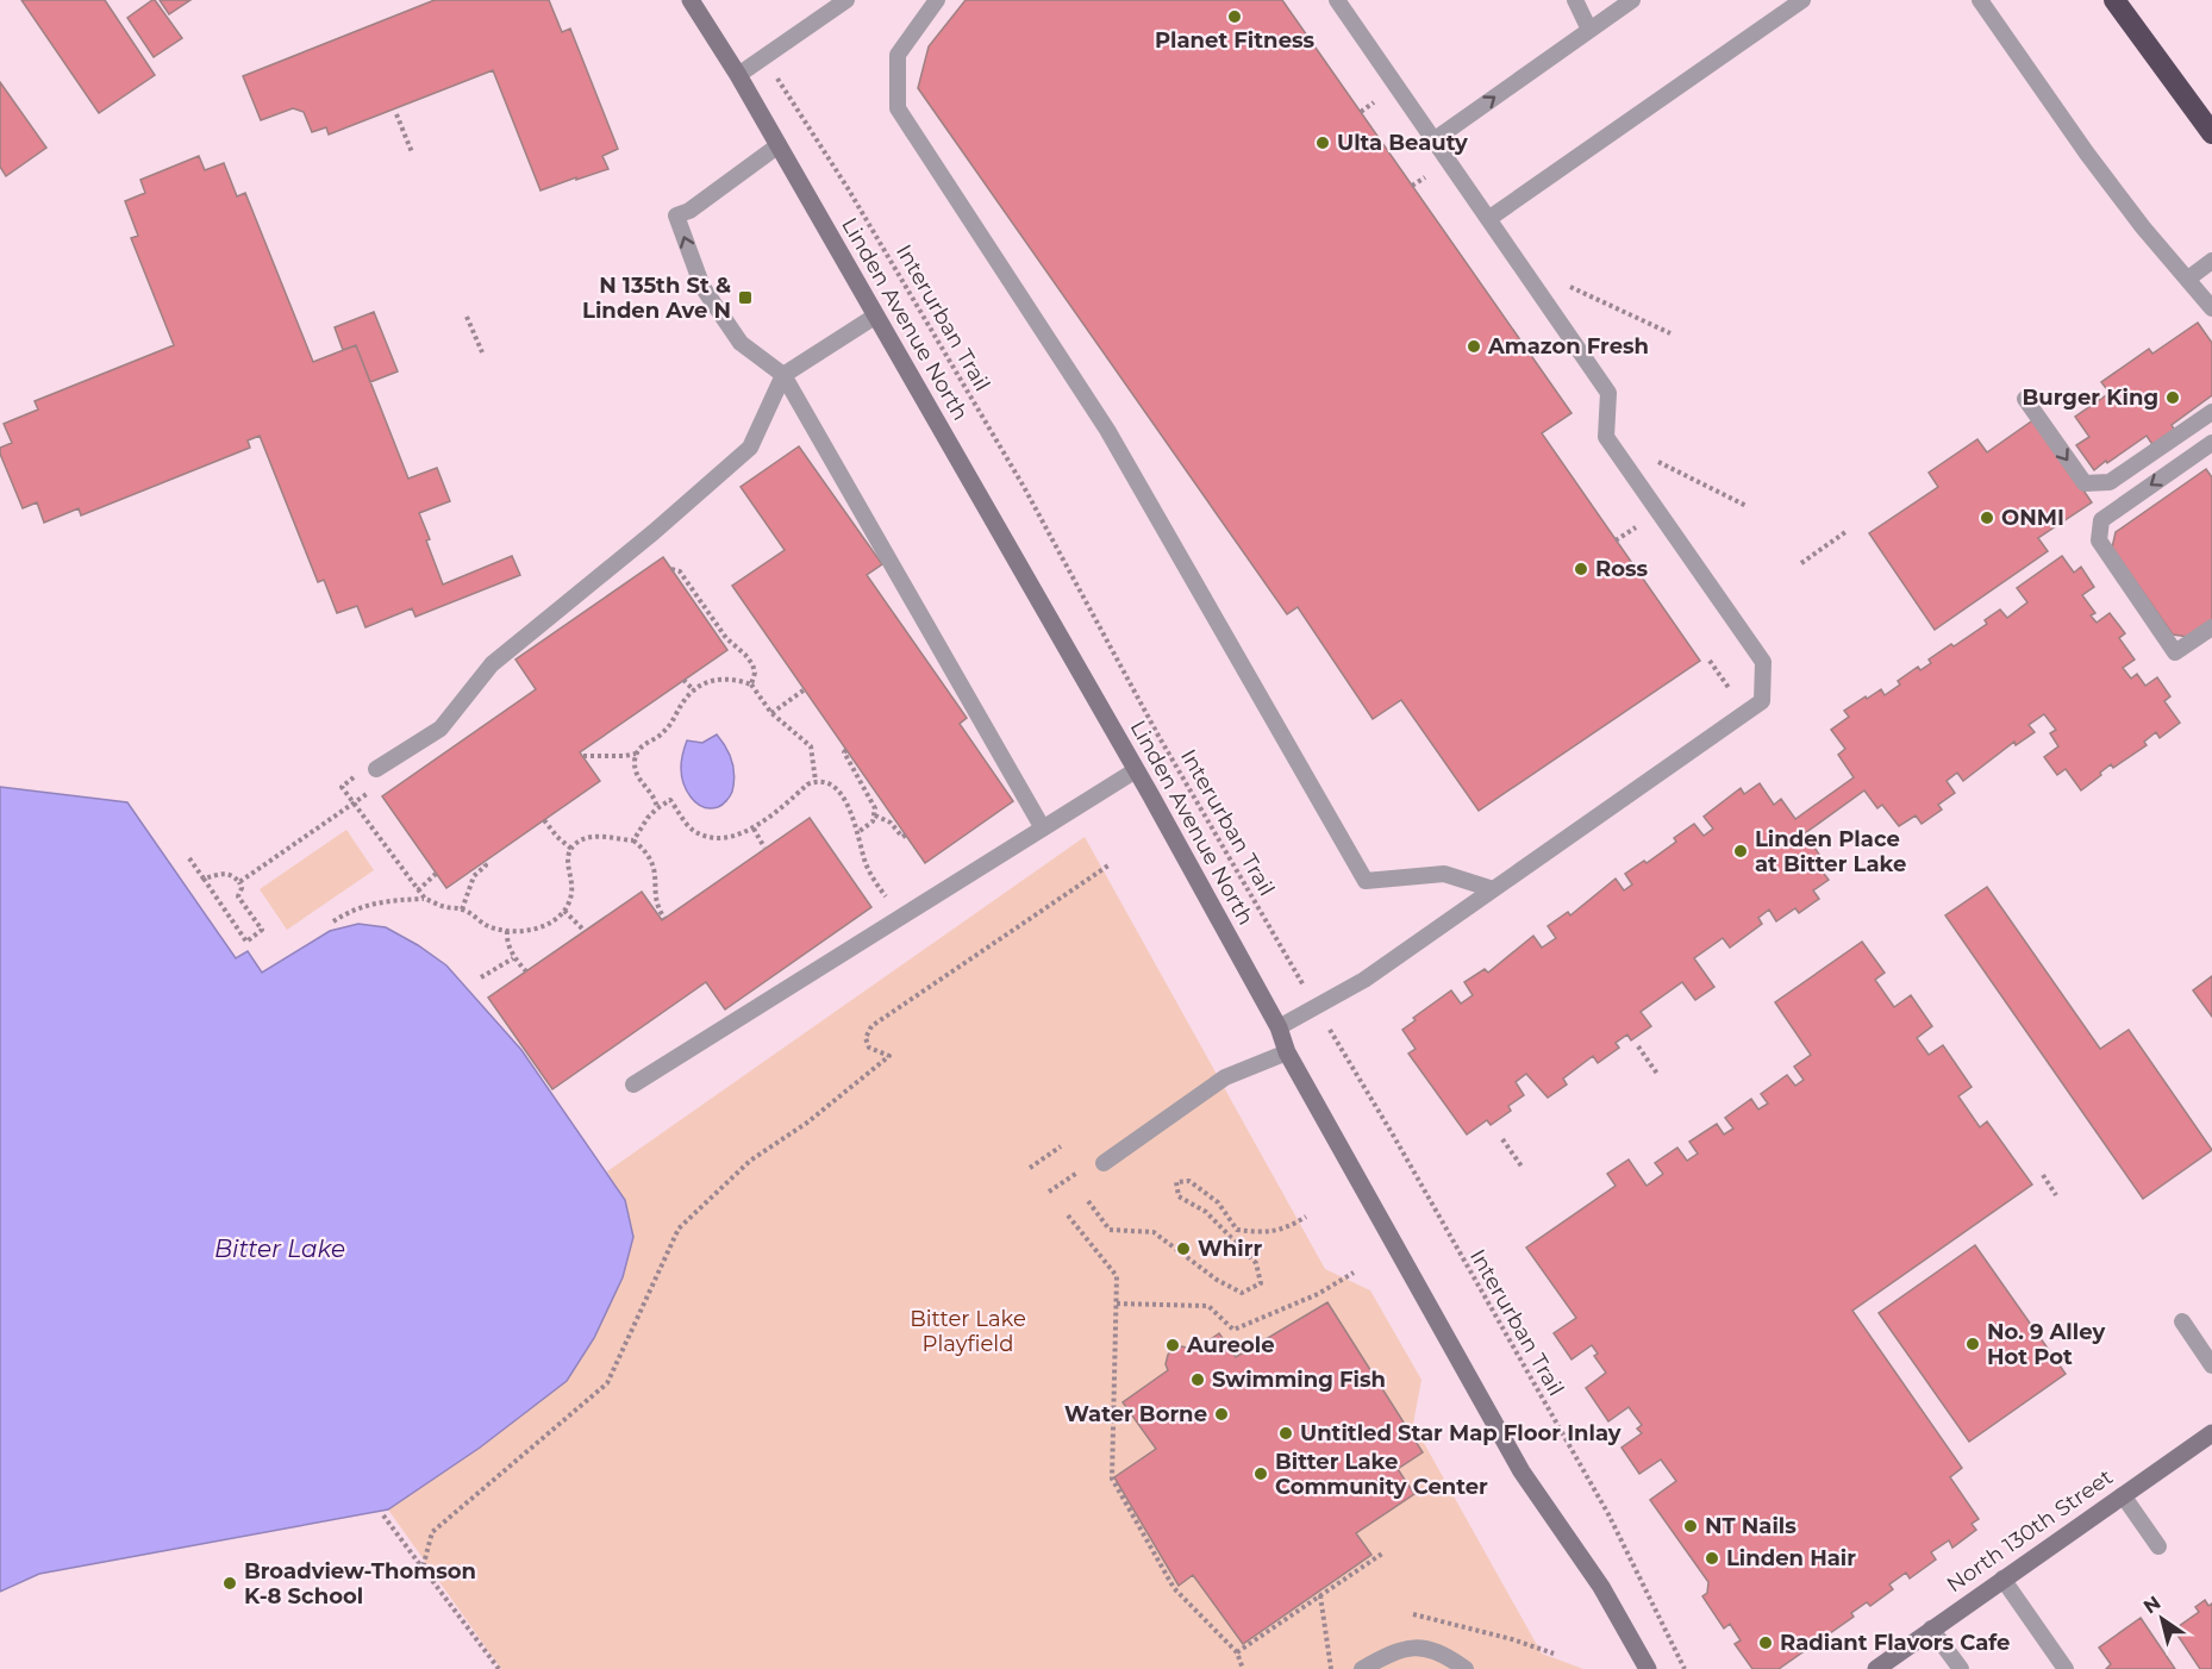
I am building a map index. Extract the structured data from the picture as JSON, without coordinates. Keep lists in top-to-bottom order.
{
  "streets": {
    "street": ["Linden Avenue North", "North 130th Street"],
    "path": ["Interurban Trail"]
  },
  "water": ["Bitter Lake"],
  "parks": ["Bitter Lake Playfield"],
  "places": {
    "other": [
      "Planet Fitness",
      "Ulta Beauty",
      "Amazon Fresh",
      "Burger King",
      "ONMI",
      "Ross",
      "Linden Place at Bitter Lake",
      "Whirr",
      "No. 9 Alley Hot Pot",
      "Aureole",
      "Swimming Fish",
      "Water Borne",
      "Untitled Star Map Floor Inlay",
      "Bitter Lake Community Center",
      "NT Nails",
      "Linden Hair",
      "Broadview-Thomson K-8 School",
      "Radiant Flavors Cafe"
    ],
    "transit": ["N 135th St & Linden Ave N"]
  },
  "north": "top left"
}
